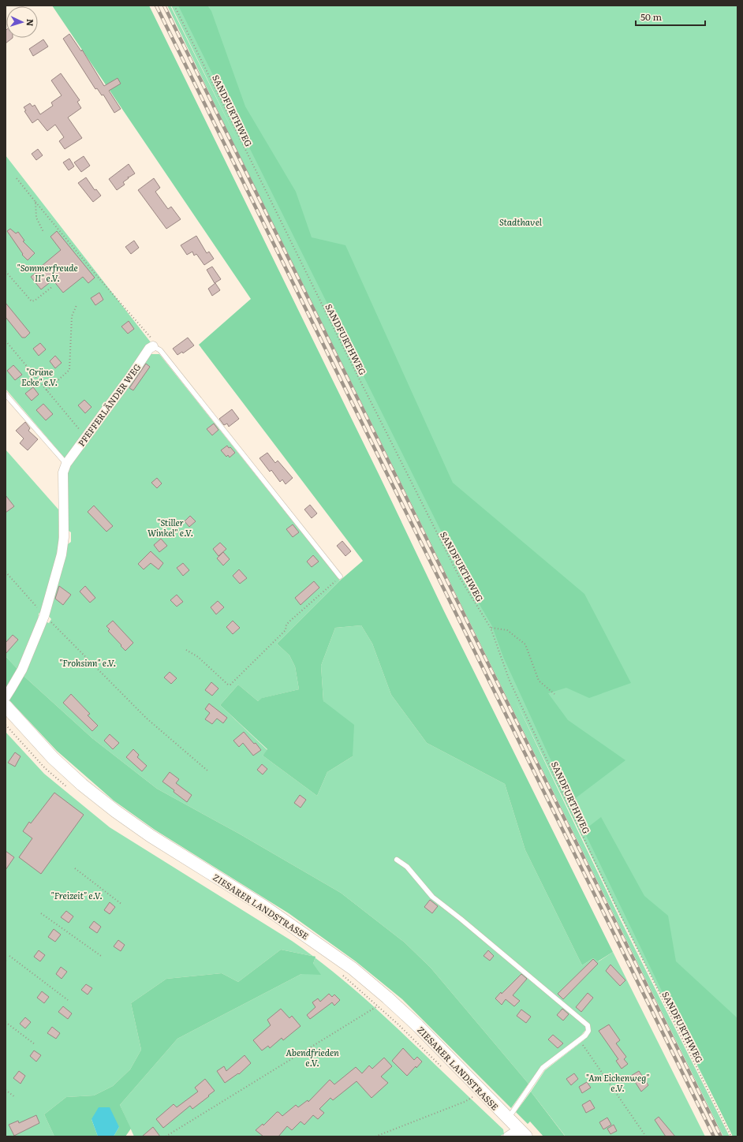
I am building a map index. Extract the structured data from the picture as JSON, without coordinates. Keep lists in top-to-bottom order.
{
  "streets": {
    "main road": ["ZIESARER LANDSTRASSE"],
    "street": ["PFEFFERLÄNDER WEG"],
    "path": ["SANDFURTHWEG"]
  },
  "parks": [
    "Stadthavel",
    "\"Sommerfreude II\" e.V.",
    "\"Grüne Ecke\" e.V.",
    "\"Stiller Winkel\" e.V.",
    "\"Frohsinn\" e.V.",
    "\"Freizeit\" e.V.",
    "Abendfrieden e.V.",
    "\"Am Eichenweg\" e.V."
  ],
  "scale_bar": "50 m",
  "north": "right"
}
